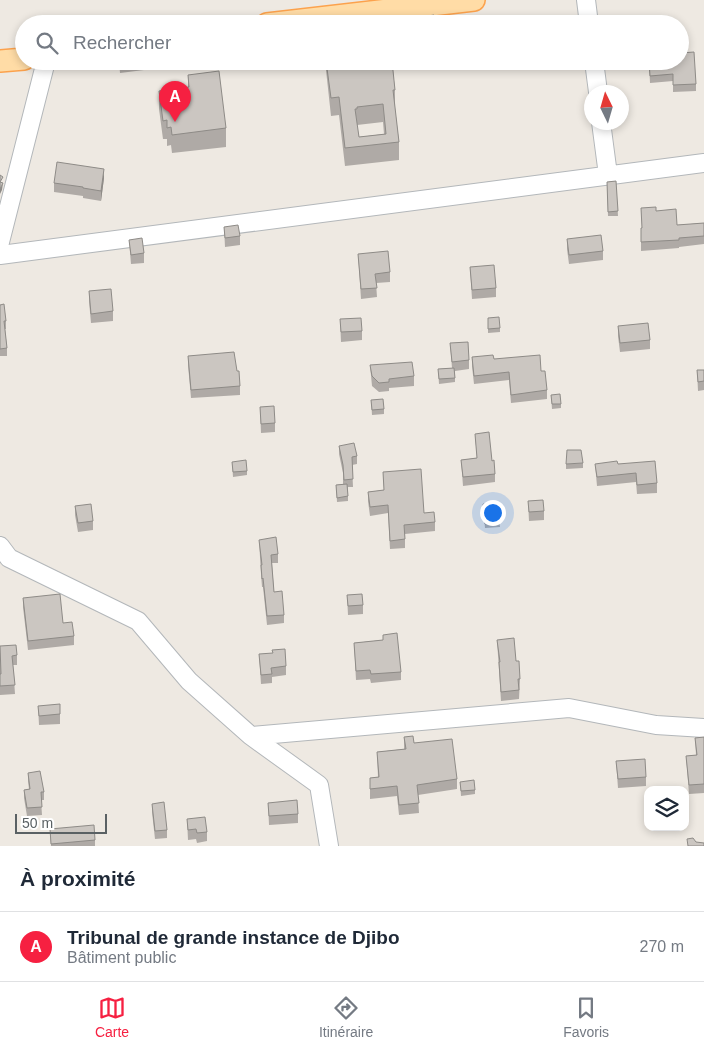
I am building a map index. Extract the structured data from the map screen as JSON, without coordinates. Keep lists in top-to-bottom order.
{
  "scale_bar": "50 m",
  "north": "top",
  "page": {
    "search": "Rechercher",
    "pins": "A",
    "scale": "50 m",
    "heading": "À proximité",
    "list": [
      {
        "mark": "A",
        "name": "Tribunal de grande instance de Djibo",
        "note": "Bâtiment public",
        "value": "270 m"
      }
    ],
    "nav": ["Carte", "Itinéraire", "Favoris"]
  }
}
